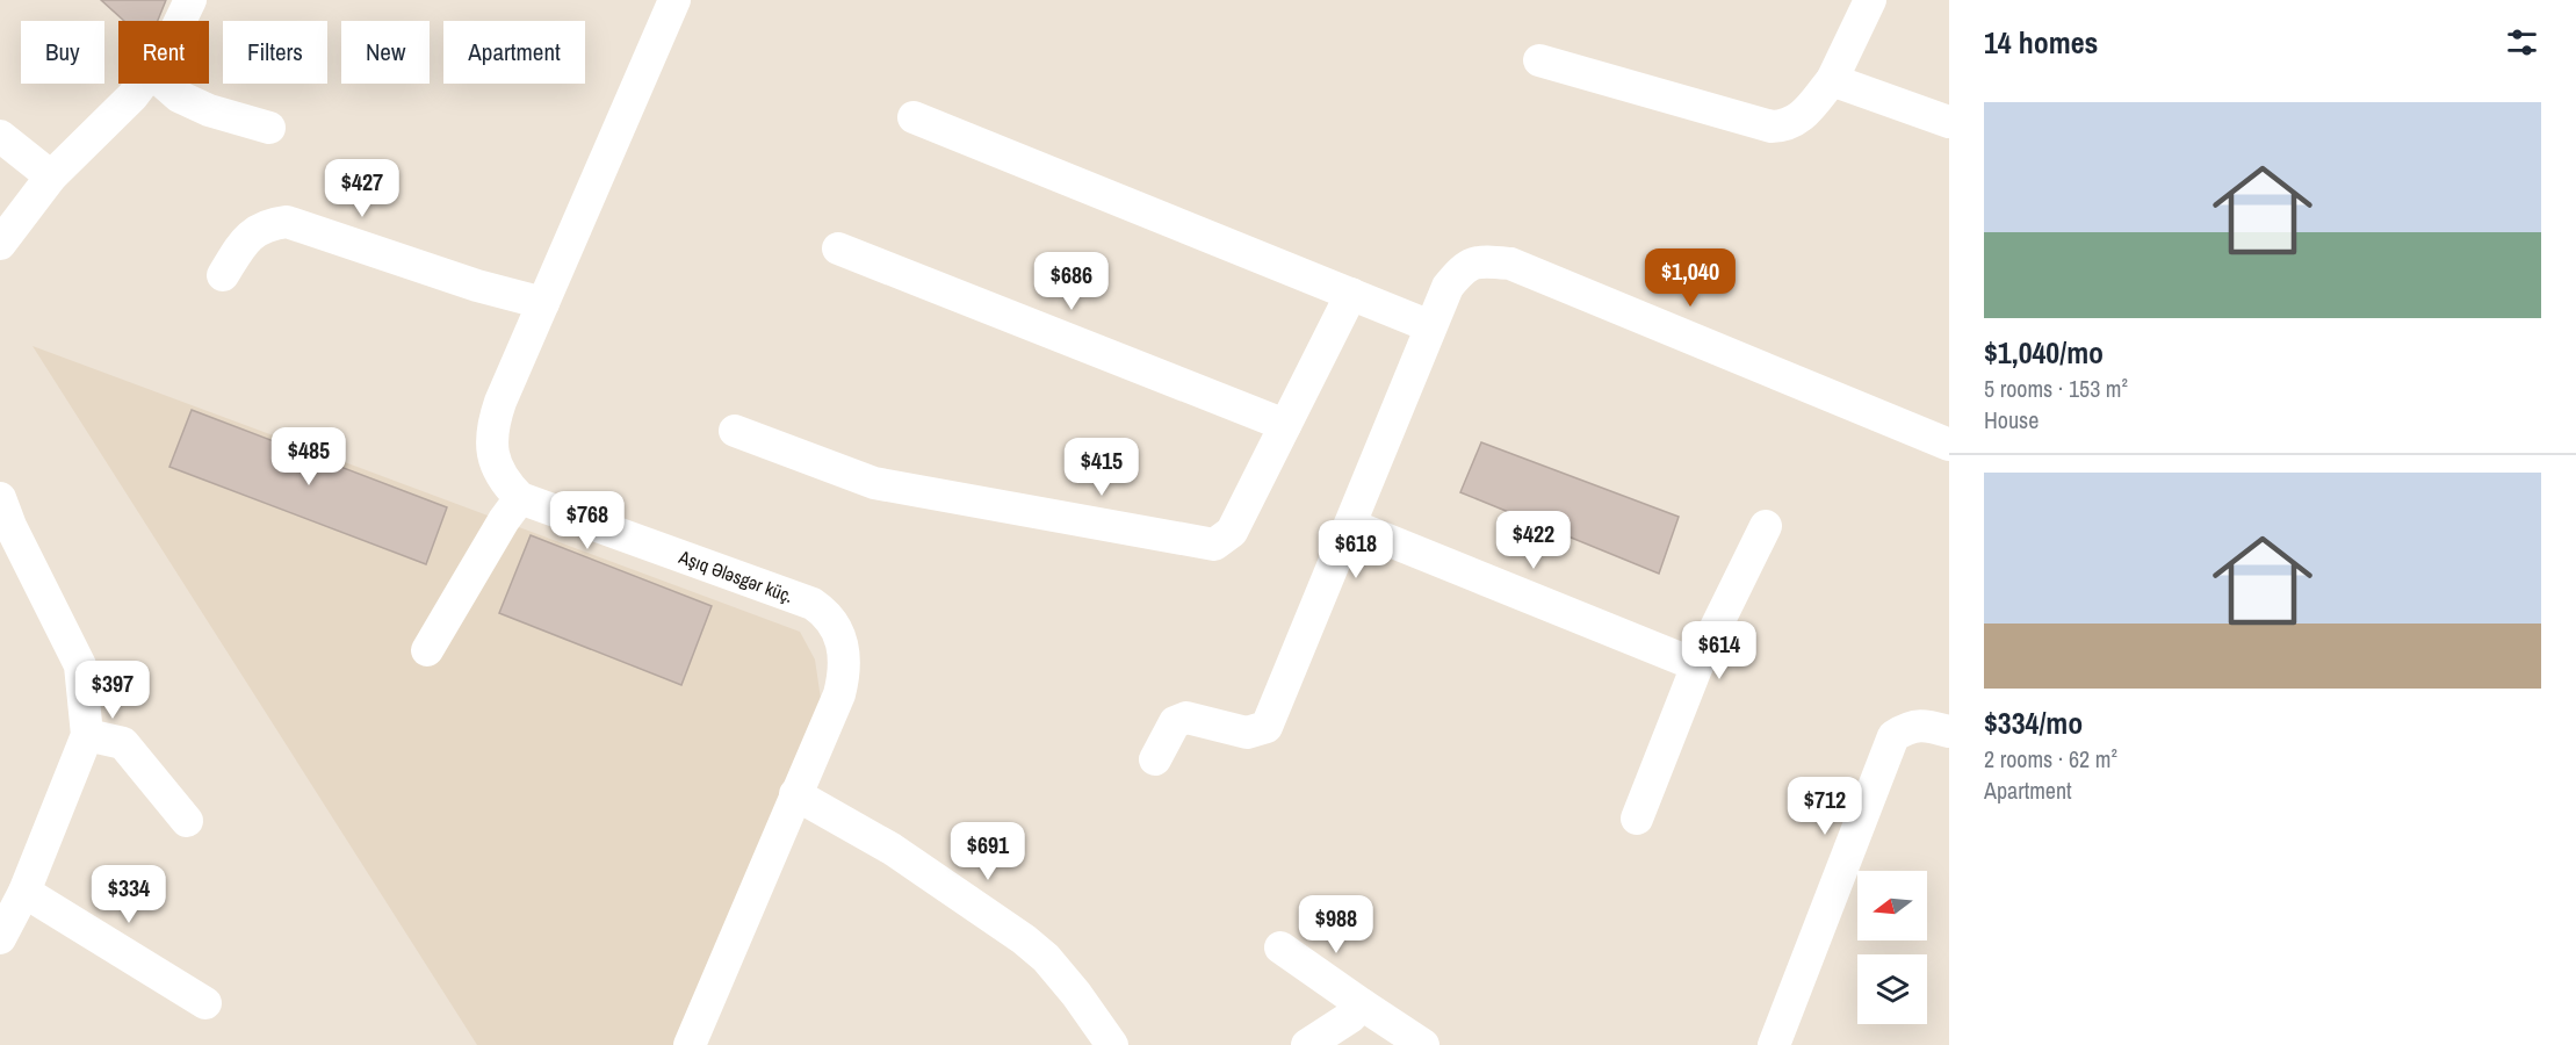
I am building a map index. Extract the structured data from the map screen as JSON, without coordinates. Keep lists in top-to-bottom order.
{
  "streets": {
    "street": ["Aşıq Ələsgər küç."]
  },
  "north": "left",
  "page": {
    "heading": "14 homes",
    "chip": [
      "Buy",
      "Rent",
      "Filters",
      "New",
      "Apartment"
    ],
    "list": [
      {
        "name": "$1,040/mo",
        "note": "5 rooms · 153 m² · House"
      },
      {
        "name": "$334/mo",
        "note": "2 rooms · 62 m² · Apartment"
      }
    ],
    "price": [
      "$427",
      "$1,040",
      "$686",
      "$485",
      "$415",
      "$768",
      "$422",
      "$618",
      "$614",
      "$397",
      "$712",
      "$691",
      "$334",
      "$988"
    ]
  }
}
